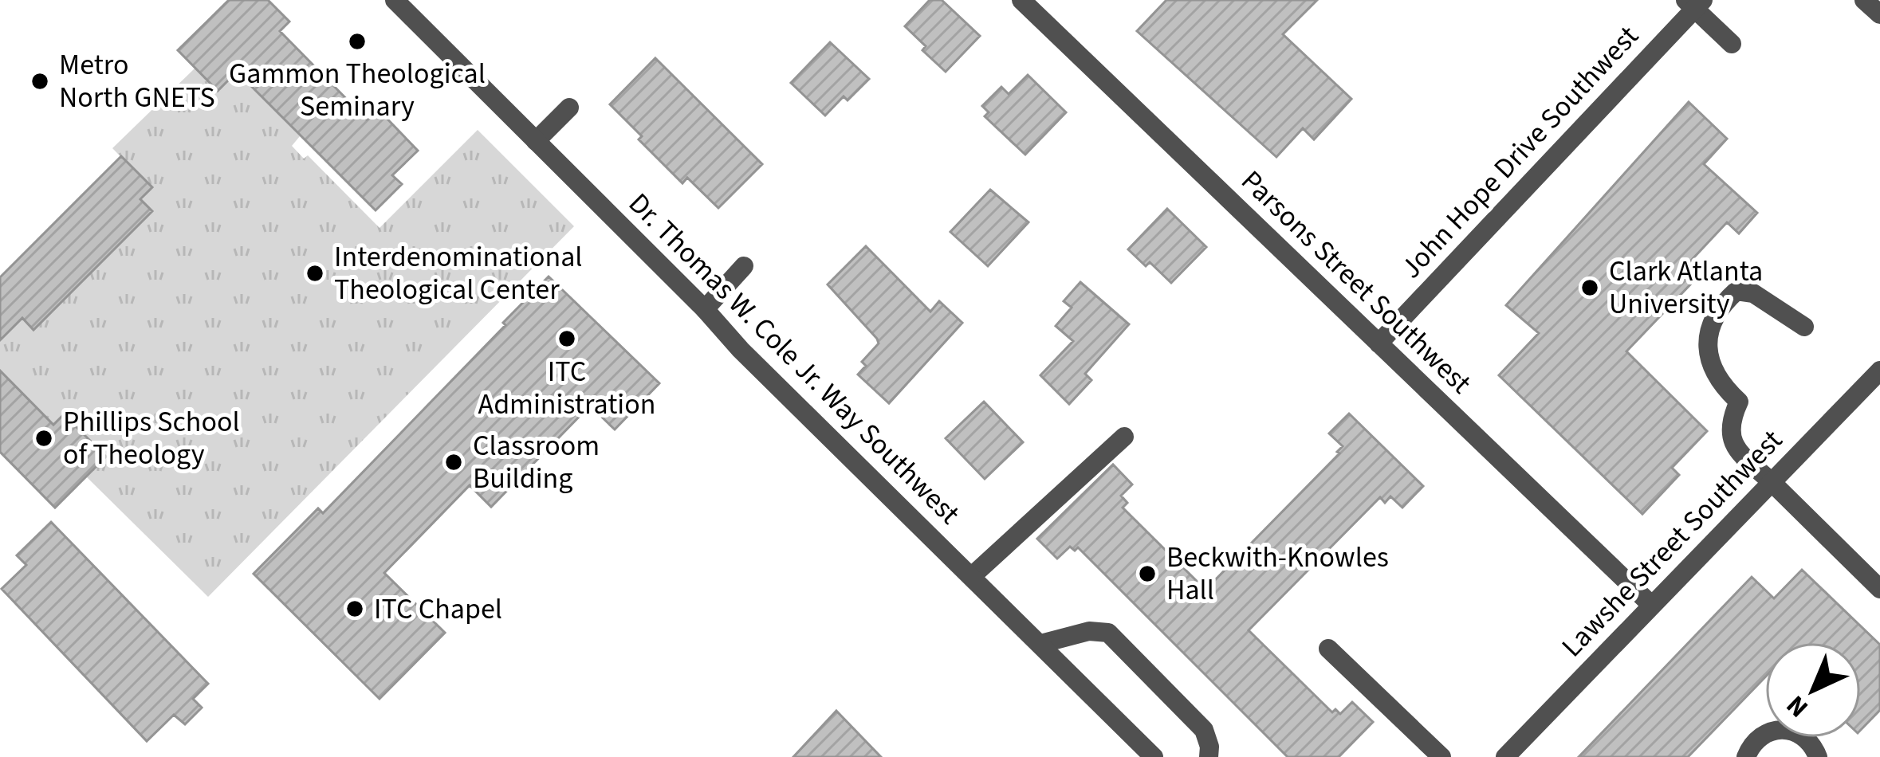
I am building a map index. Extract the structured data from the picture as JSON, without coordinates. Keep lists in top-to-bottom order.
{
  "streets": {
    "street": [
      "John Hope Drive Southwest",
      "Parsons Street Southwest",
      "Dr. Thomas W. Cole Jr. Way Southwest",
      "Lawshe Street Southwest"
    ]
  },
  "crossings": [
    ["John Hope Drive Southwest", "Parsons Street Southwest"],
    ["Parsons Street Southwest", "Lawshe Street Southwest"]
  ],
  "places": [
    "Gammon Theological Seminary",
    "Metro North GNETS",
    "Interdenominational Theological Center",
    "Clark Atlanta University",
    "ITC Administration",
    "Phillips School of Theology",
    "Classroom Building",
    "Beckwith-Knowles Hall",
    "ITC Chapel"
  ],
  "north": "bottom left"
}
